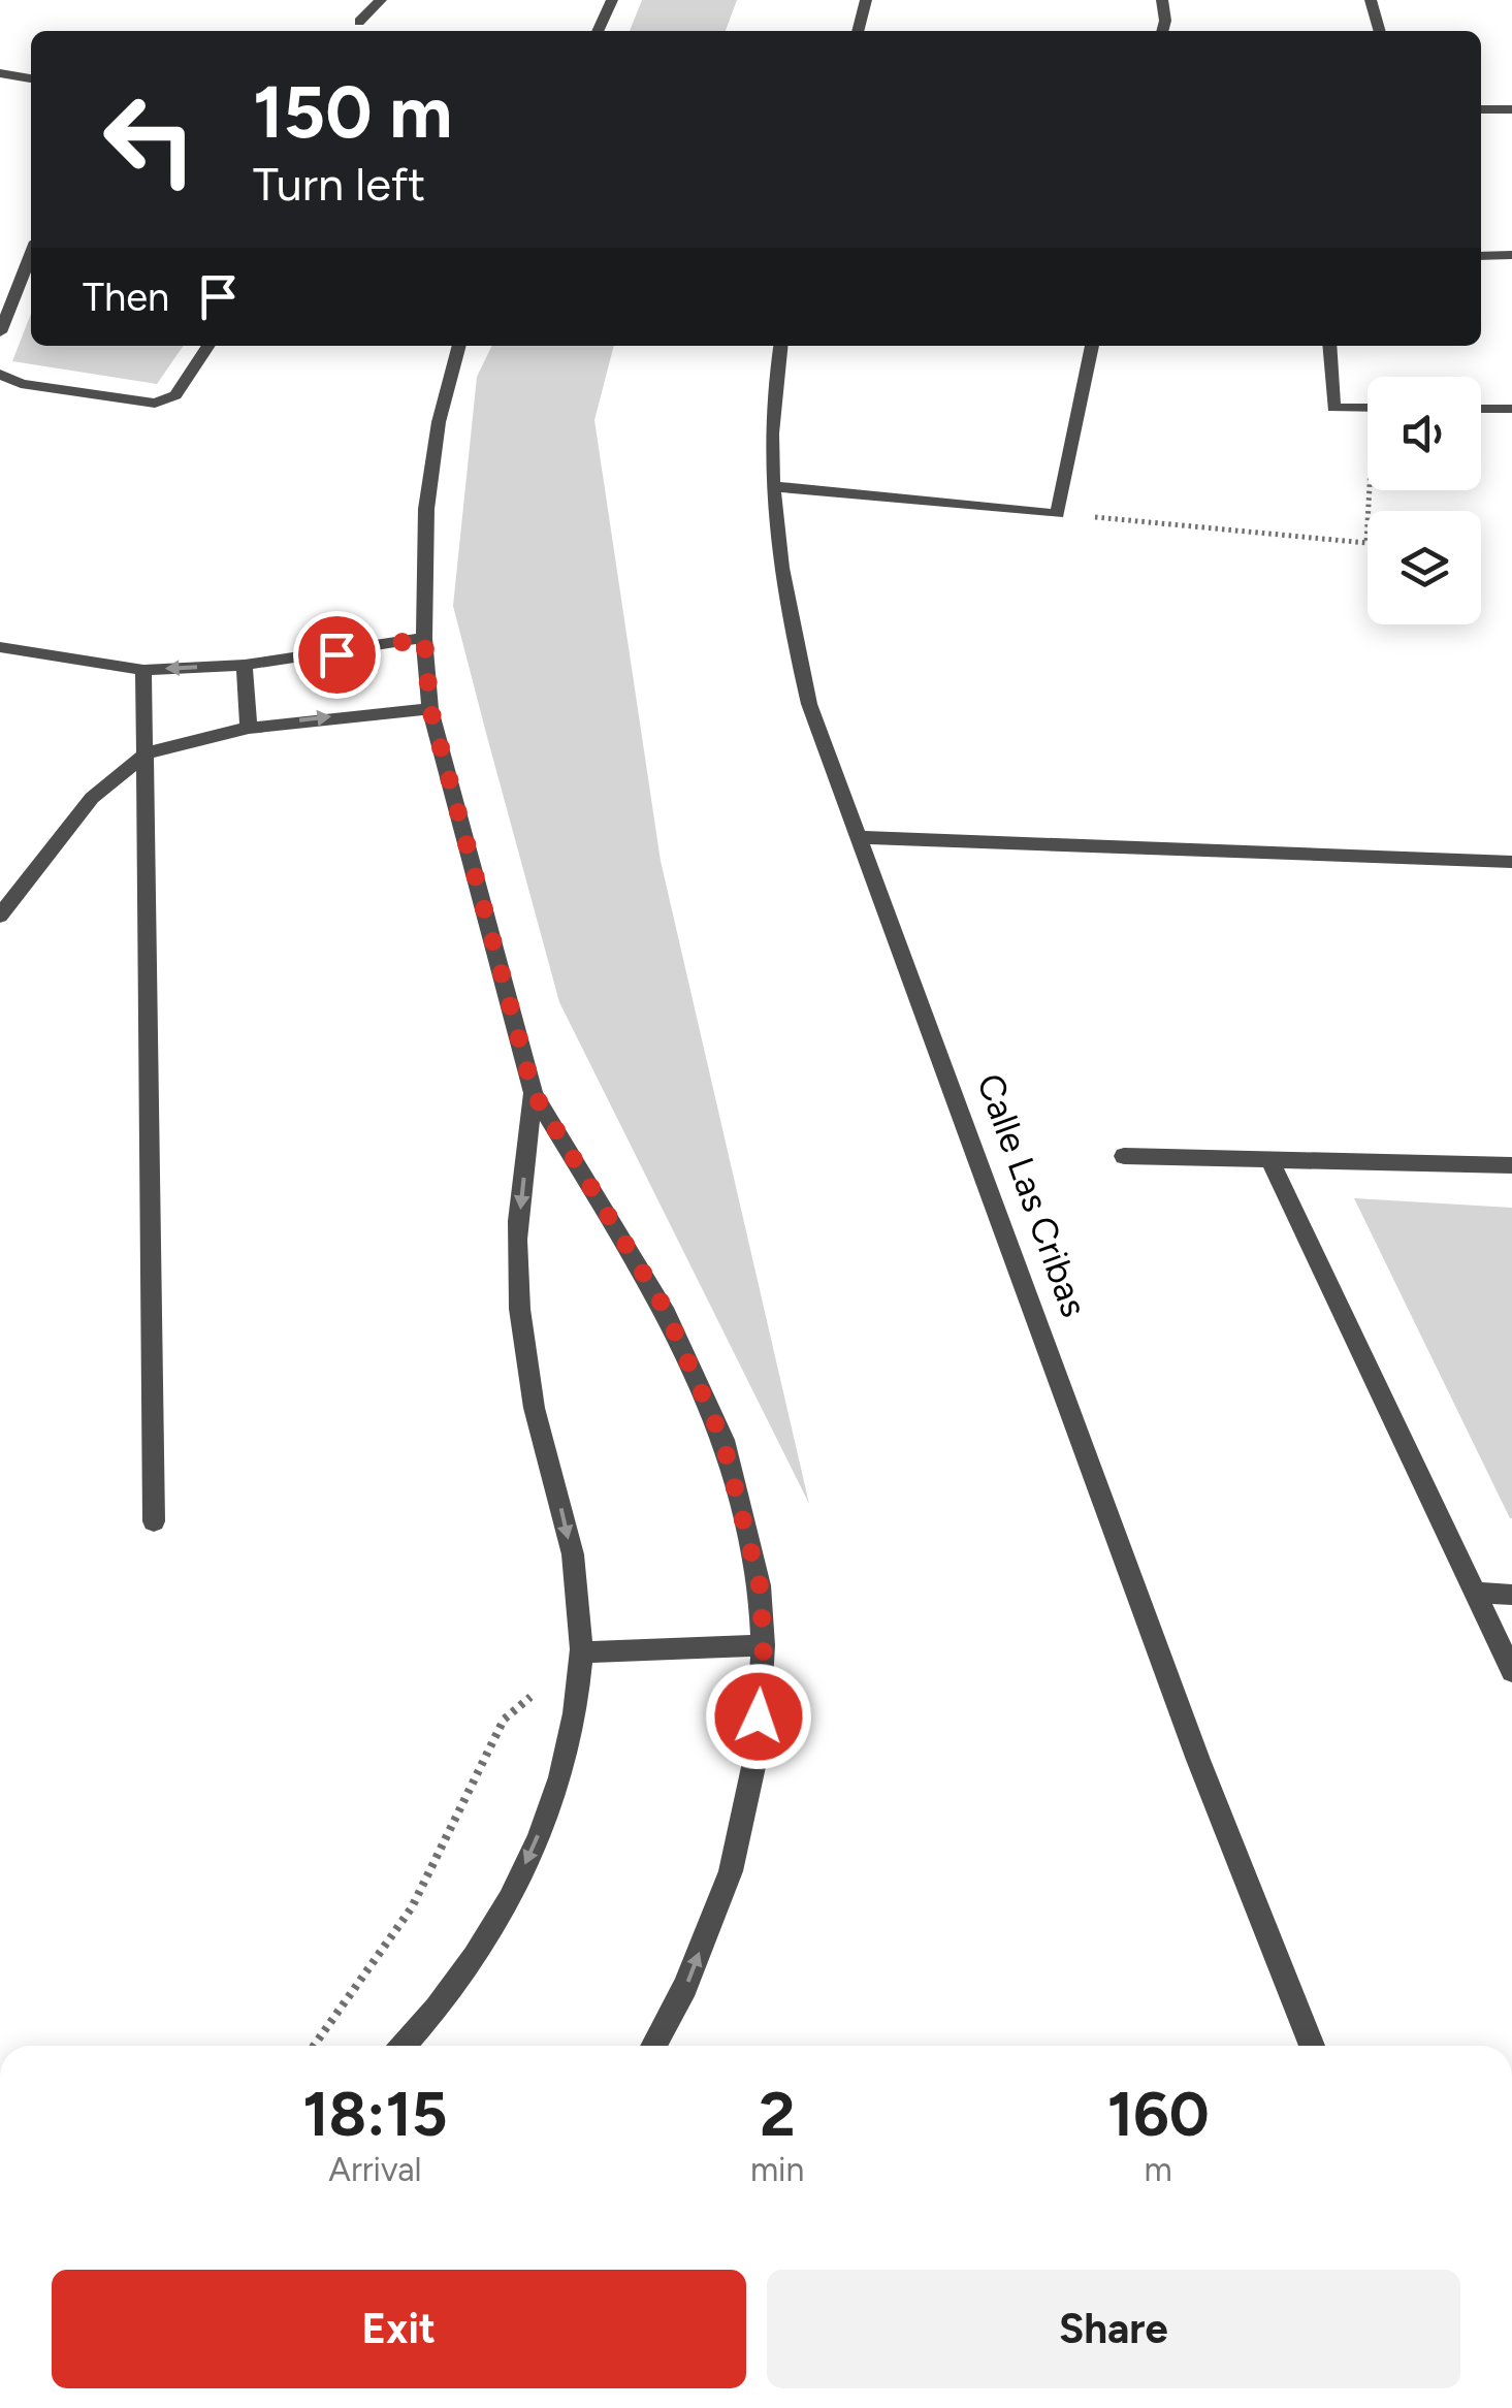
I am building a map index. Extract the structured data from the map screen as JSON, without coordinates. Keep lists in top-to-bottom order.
{
  "streets": {
    "street": ["Calle Las Cribas"]
  },
  "page": {
    "turn": ["150 m", "Turn left"],
    "then": "Then",
    "eta": [
      "18:15",
      "Arrival",
      "2",
      "min",
      "160",
      "m"
    ],
    "buttons": ["Exit", "Share"]
  }
}
